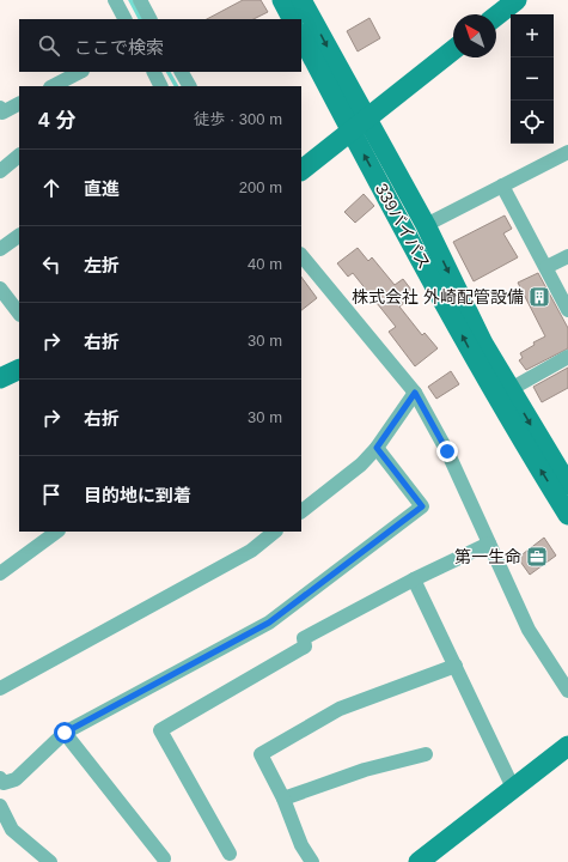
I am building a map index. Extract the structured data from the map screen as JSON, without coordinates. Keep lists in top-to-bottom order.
{
  "streets": {
    "street": ["339バイパス"]
  },
  "places": {
    "building": ["株式会社 外崎配管設備"],
    "office": ["第一生命"]
  },
  "north": "top left",
  "page": {
    "map_buttons": ["+", "−"],
    "search": "ここで検索",
    "heading": ["4 分", "徒歩 · 300 m"],
    "list": [
      ["直進", "200 m"],
      ["左折", "40 m"],
      ["右折", "30 m"],
      ["右折", "30 m"],
      "目的地に到着"
    ]
  }
}
